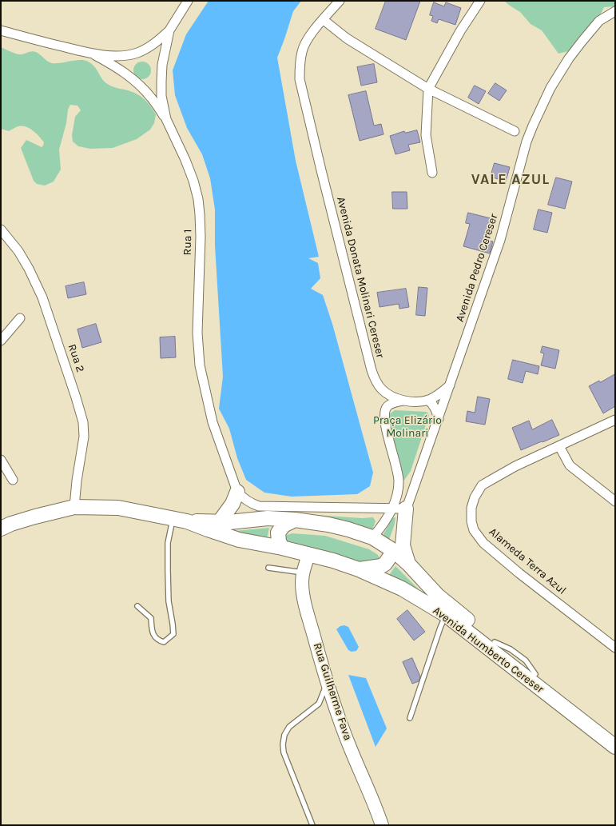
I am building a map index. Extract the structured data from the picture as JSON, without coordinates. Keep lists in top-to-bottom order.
{
  "streets": {
    "main road": ["Avenida Humberto Cereser"],
    "street": [
      "Rua 1",
      "Avenida Pedro Cereser",
      "Avenida Donata Molinari Cereser",
      "Rua 2",
      "Alameda Terra Azul",
      "Rua Guilherme Fava"
    ]
  },
  "crossings": [
    ["Avenida Pedro Cereser", "Avenida Humberto Cereser"],
    ["Rua 2", "Avenida Humberto Cereser"],
    ["Avenida Humberto Cereser", "Rua Guilherme Fava"]
  ],
  "districts": ["VALE AZUL"],
  "parks": ["Praça Elizário Molinari"]
}
